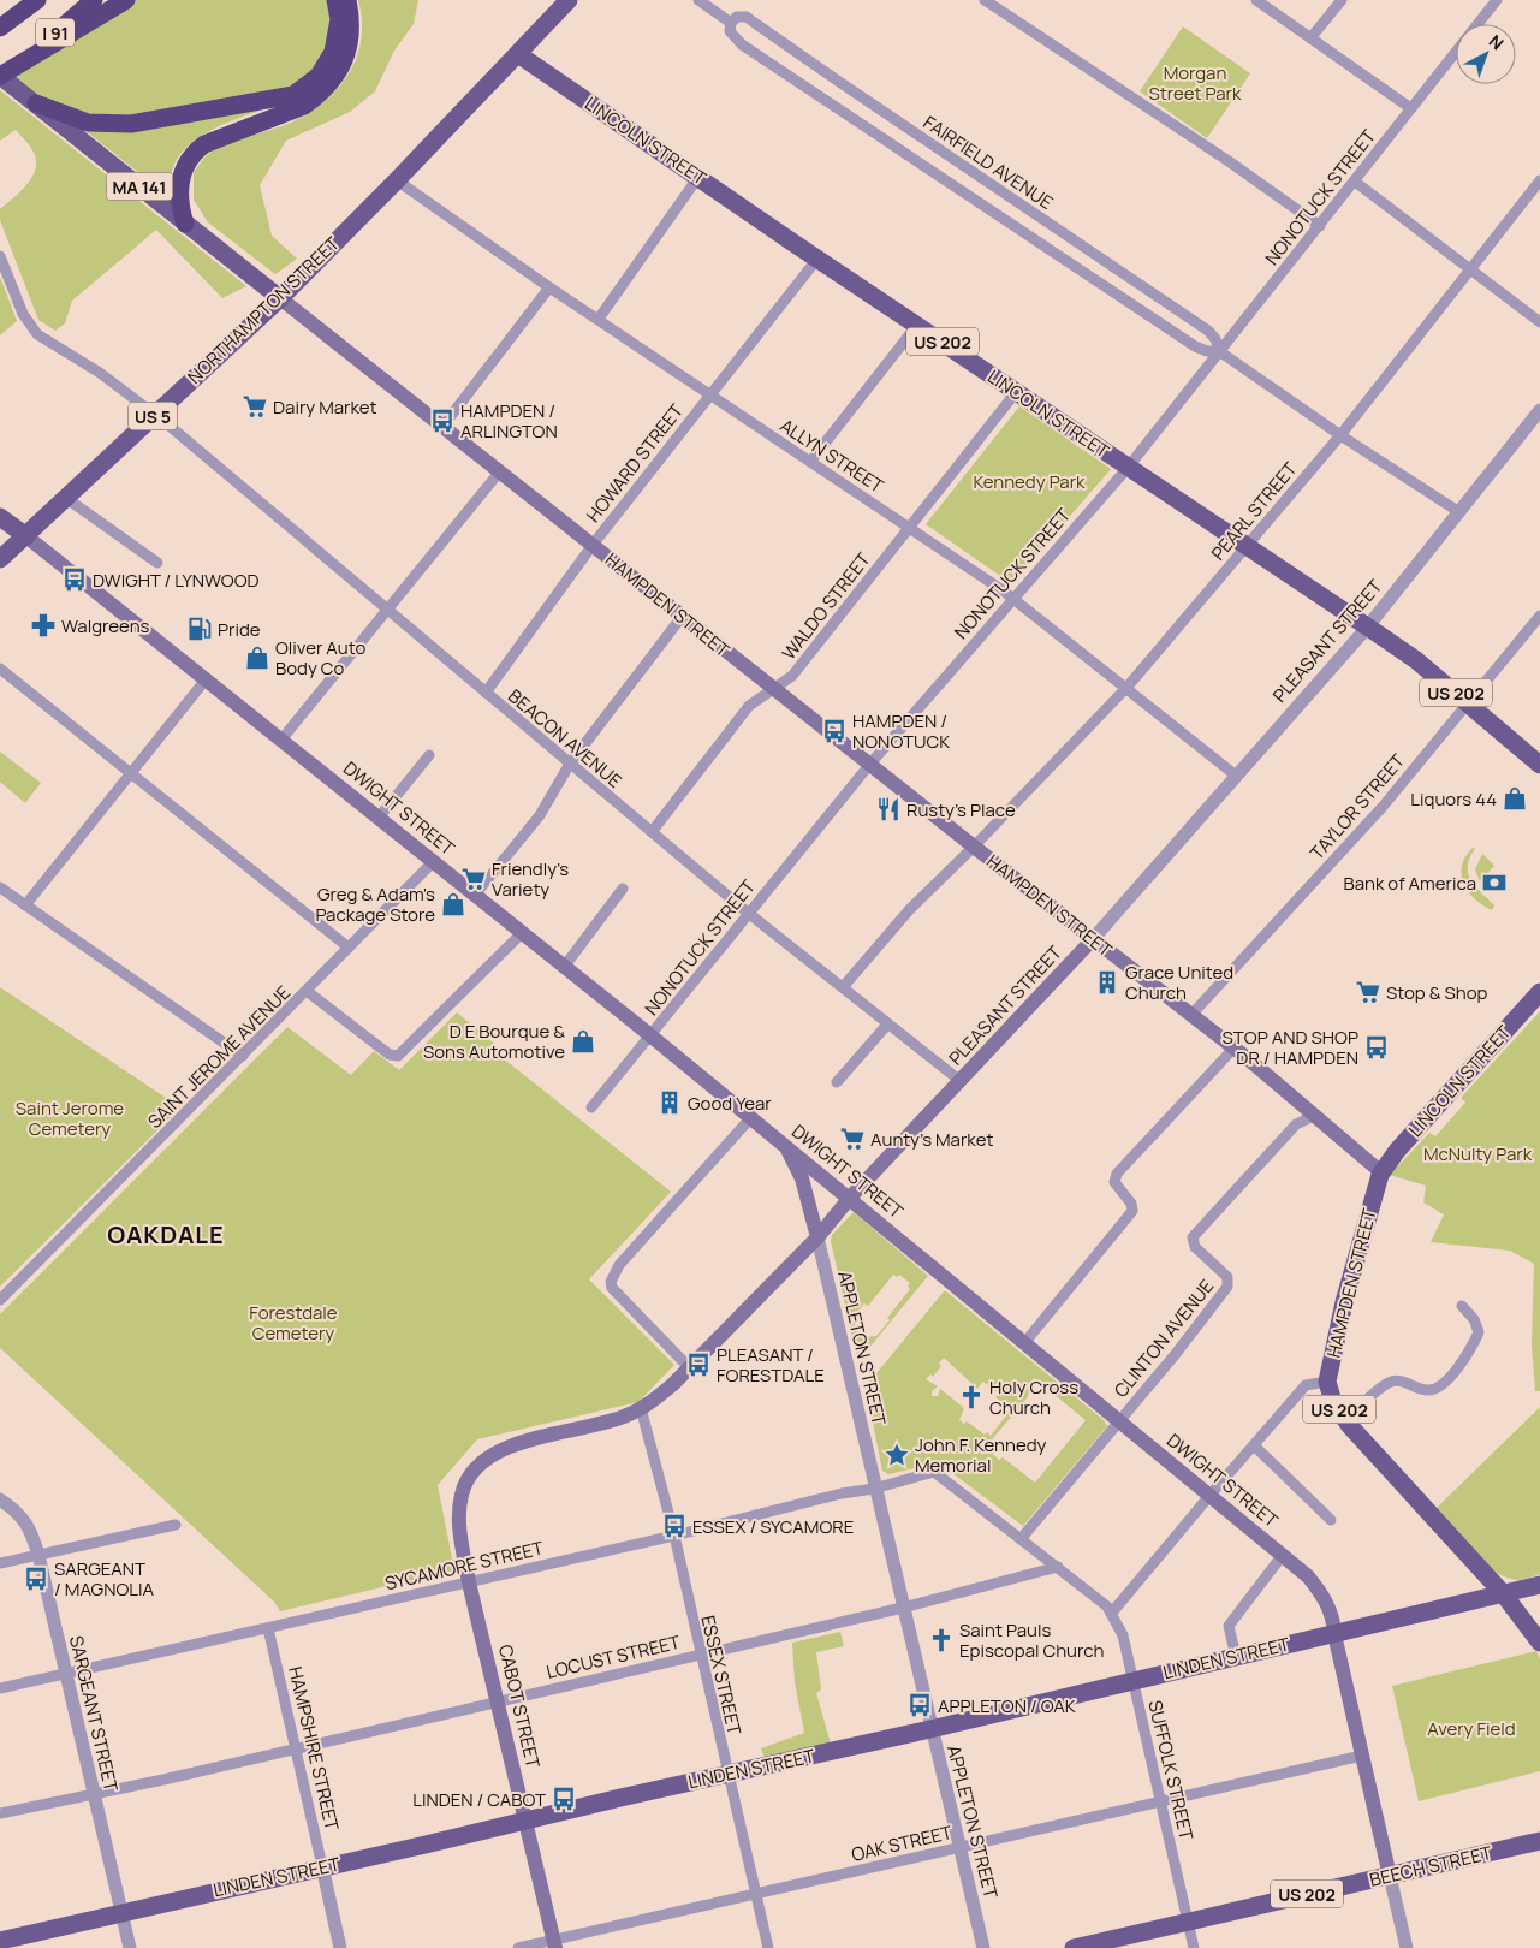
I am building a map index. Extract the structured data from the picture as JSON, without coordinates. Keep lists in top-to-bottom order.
{
  "streets": {
    "highway": ["I 91"],
    "main road": [
      "LINCOLN STREET",
      "MA 141",
      "NORTHAMPTON STREET",
      "US 202",
      "US 5",
      "HAMPDEN STREET",
      "PLEASANT STREET",
      "DWIGHT STREET",
      "APPLETON STREET",
      "LINDEN STREET",
      "CABOT STREET",
      "BEECH STREET"
    ],
    "street": [
      "FAIRFIELD AVENUE",
      "NONOTUCK STREET",
      "ALLYN STREET",
      "HOWARD STREET",
      "PEARL STREET",
      "WALDO STREET",
      "BEACON AVENUE",
      "TAYLOR STREET",
      "SAINT JEROME AVENUE",
      "CLINTON AVENUE",
      "SYCAMORE STREET",
      "LOCUST STREET",
      "ESSEX STREET",
      "SARGEANT STREET",
      "HAMPSHIRE STREET",
      "SUFFOLK STREET",
      "OAK STREET"
    ]
  },
  "crossings": [
    ["I 91", "MA 141"],
    ["LINCOLN STREET", "NONOTUCK STREET"],
    ["LINCOLN STREET", "NORTHAMPTON STREET"],
    ["LINCOLN STREET", "US 5"],
    ["LINCOLN STREET", "HOWARD STREET"],
    ["LINCOLN STREET", "PEARL STREET"],
    ["LINCOLN STREET", "HAMPDEN STREET"],
    ["LINCOLN STREET", "WALDO STREET"],
    ["LINCOLN STREET", "PLEASANT STREET"],
    ["LINCOLN STREET", "TAYLOR STREET"],
    ["FAIRFIELD AVENUE", "NONOTUCK STREET"],
    ["FAIRFIELD AVENUE", "PEARL STREET"],
    ["FAIRFIELD AVENUE", "PLEASANT STREET"],
    ["MA 141", "NORTHAMPTON STREET"],
    ["MA 141", "HAMPDEN STREET"],
    ["NONOTUCK STREET", "ALLYN STREET"],
    ["NONOTUCK STREET", "HAMPDEN STREET"],
    ["NONOTUCK STREET", "BEACON AVENUE"],
    ["NONOTUCK STREET", "DWIGHT STREET"],
    ["NORTHAMPTON STREET", "US 5"],
    ["NORTHAMPTON STREET", "ALLYN STREET"],
    ["NORTHAMPTON STREET", "HAMPDEN STREET"],
    ["NORTHAMPTON STREET", "BEACON AVENUE"],
    ["NORTHAMPTON STREET", "DWIGHT STREET"],
    ["ALLYN STREET", "HOWARD STREET"],
    ["ALLYN STREET", "PEARL STREET"],
    ["ALLYN STREET", "WALDO STREET"],
    ["ALLYN STREET", "PLEASANT STREET"],
    ["HOWARD STREET", "HAMPDEN STREET"],
    ["HOWARD STREET", "BEACON AVENUE"],
    ["PEARL STREET", "HAMPDEN STREET"],
    ["PEARL STREET", "BEACON AVENUE"],
    ["HAMPDEN STREET", "WALDO STREET"],
    ["HAMPDEN STREET", "PLEASANT STREET"],
    ["HAMPDEN STREET", "TAYLOR STREET"],
    ["HAMPDEN STREET", "CLINTON AVENUE"],
    ["HAMPDEN STREET", "LINDEN STREET"],
    ["WALDO STREET", "BEACON AVENUE"],
    ["PLEASANT STREET", "BEACON AVENUE"],
    ["PLEASANT STREET", "DWIGHT STREET"],
    ["PLEASANT STREET", "APPLETON STREET"],
    ["PLEASANT STREET", "ESSEX STREET"],
    ["PLEASANT STREET", "CABOT STREET"],
    ["DWIGHT STREET", "SAINT JEROME AVENUE"],
    ["DWIGHT STREET", "CLINTON AVENUE"],
    ["DWIGHT STREET", "APPLETON STREET"],
    ["DWIGHT STREET", "LINDEN STREET"],
    ["DWIGHT STREET", "OAK STREET"],
    ["DWIGHT STREET", "BEECH STREET"],
    ["CLINTON AVENUE", "SUFFOLK STREET"],
    ["APPLETON STREET", "SYCAMORE STREET"],
    ["APPLETON STREET", "LOCUST STREET"],
    ["APPLETON STREET", "LINDEN STREET"],
    ["APPLETON STREET", "OAK STREET"],
    ["SYCAMORE STREET", "ESSEX STREET"],
    ["SYCAMORE STREET", "CABOT STREET"],
    ["SYCAMORE STREET", "SARGEANT STREET"],
    ["SYCAMORE STREET", "HAMPSHIRE STREET"],
    ["SYCAMORE STREET", "SUFFOLK STREET"],
    ["LOCUST STREET", "ESSEX STREET"],
    ["LOCUST STREET", "CABOT STREET"],
    ["LOCUST STREET", "SARGEANT STREET"],
    ["LOCUST STREET", "HAMPSHIRE STREET"],
    ["LOCUST STREET", "SUFFOLK STREET"],
    ["LINDEN STREET", "ESSEX STREET"],
    ["LINDEN STREET", "CABOT STREET"],
    ["LINDEN STREET", "SARGEANT STREET"],
    ["LINDEN STREET", "HAMPSHIRE STREET"],
    ["LINDEN STREET", "SUFFOLK STREET"],
    ["ESSEX STREET", "OAK STREET"],
    ["CABOT STREET", "OAK STREET"],
    ["SUFFOLK STREET", "OAK STREET"],
    ["SUFFOLK STREET", "BEECH STREET"]
  ],
  "districts": ["OAKDALE"],
  "parks": [
    "Morgan Street Park",
    "Kennedy Park",
    "Saint Jerome Cemetery",
    "McNulty Park",
    "Forestdale Cemetery",
    "Avery Field"
  ],
  "places": {
    "supermarket": [
      "Dairy Market",
      "Friendly's Variety",
      "Stop & Shop",
      "Aunty's Market"
    ],
    "bus stop": [
      "HAMPDEN / ARLINGTON",
      "DWIGHT / LYNWOOD",
      "HAMPDEN / NONOTUCK",
      "STOP AND SHOP DR / HAMPDEN",
      "PLEASANT / FORESTDALE",
      "ESSEX / SYCAMORE",
      "SARGEANT / MAGNOLIA",
      "APPLETON / OAK",
      "LINDEN / CABOT"
    ],
    "pharmacy": ["Walgreens"],
    "fuel station": ["Pride"],
    "shop": [
      "Oliver Auto Body Co",
      "Liquors 44",
      "Greg & Adam's Package Store",
      "D E Bourque & Sons Automotive"
    ],
    "restaurant": ["Rusty's Place"],
    "bank": ["Bank of America"],
    "building": ["Grace United Church", "Good Year"],
    "church": ["Holy Cross Church", "Saint Pauls Episcopal Church"],
    "place": ["John F. Kennedy Memorial"]
  },
  "north": "top right"
}
